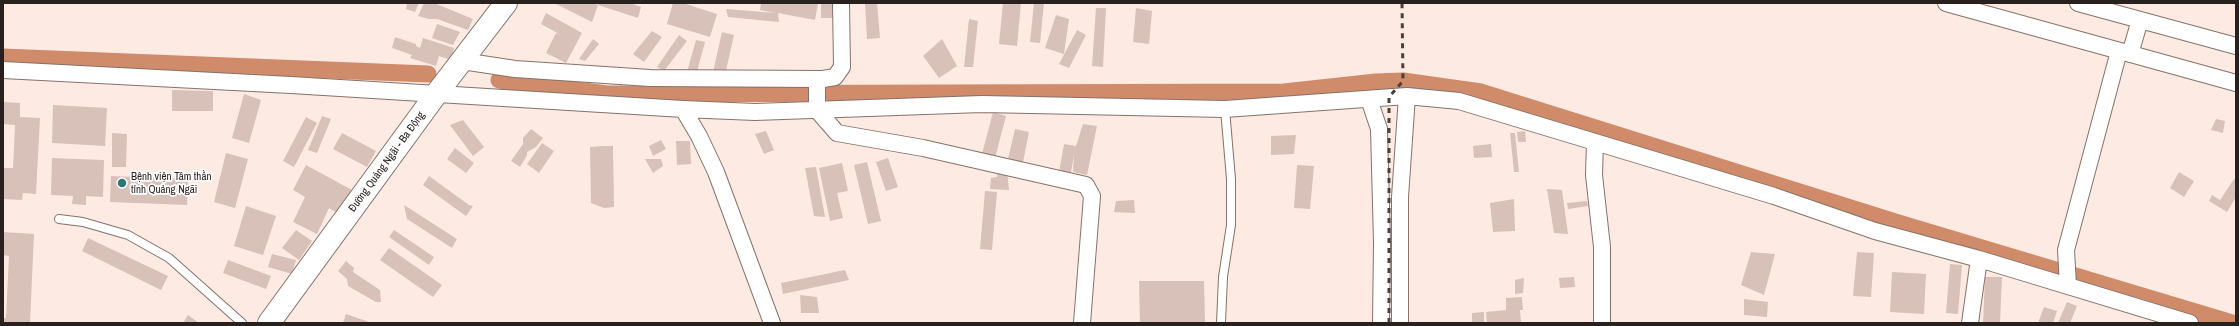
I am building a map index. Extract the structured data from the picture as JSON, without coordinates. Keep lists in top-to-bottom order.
{
  "streets": {
    "main road": ["Đường Quảng Ngãi - Ba Động"]
  },
  "places": ["Bệnh viện Tâm thần tỉnh Quảng Ngãi"]
}
